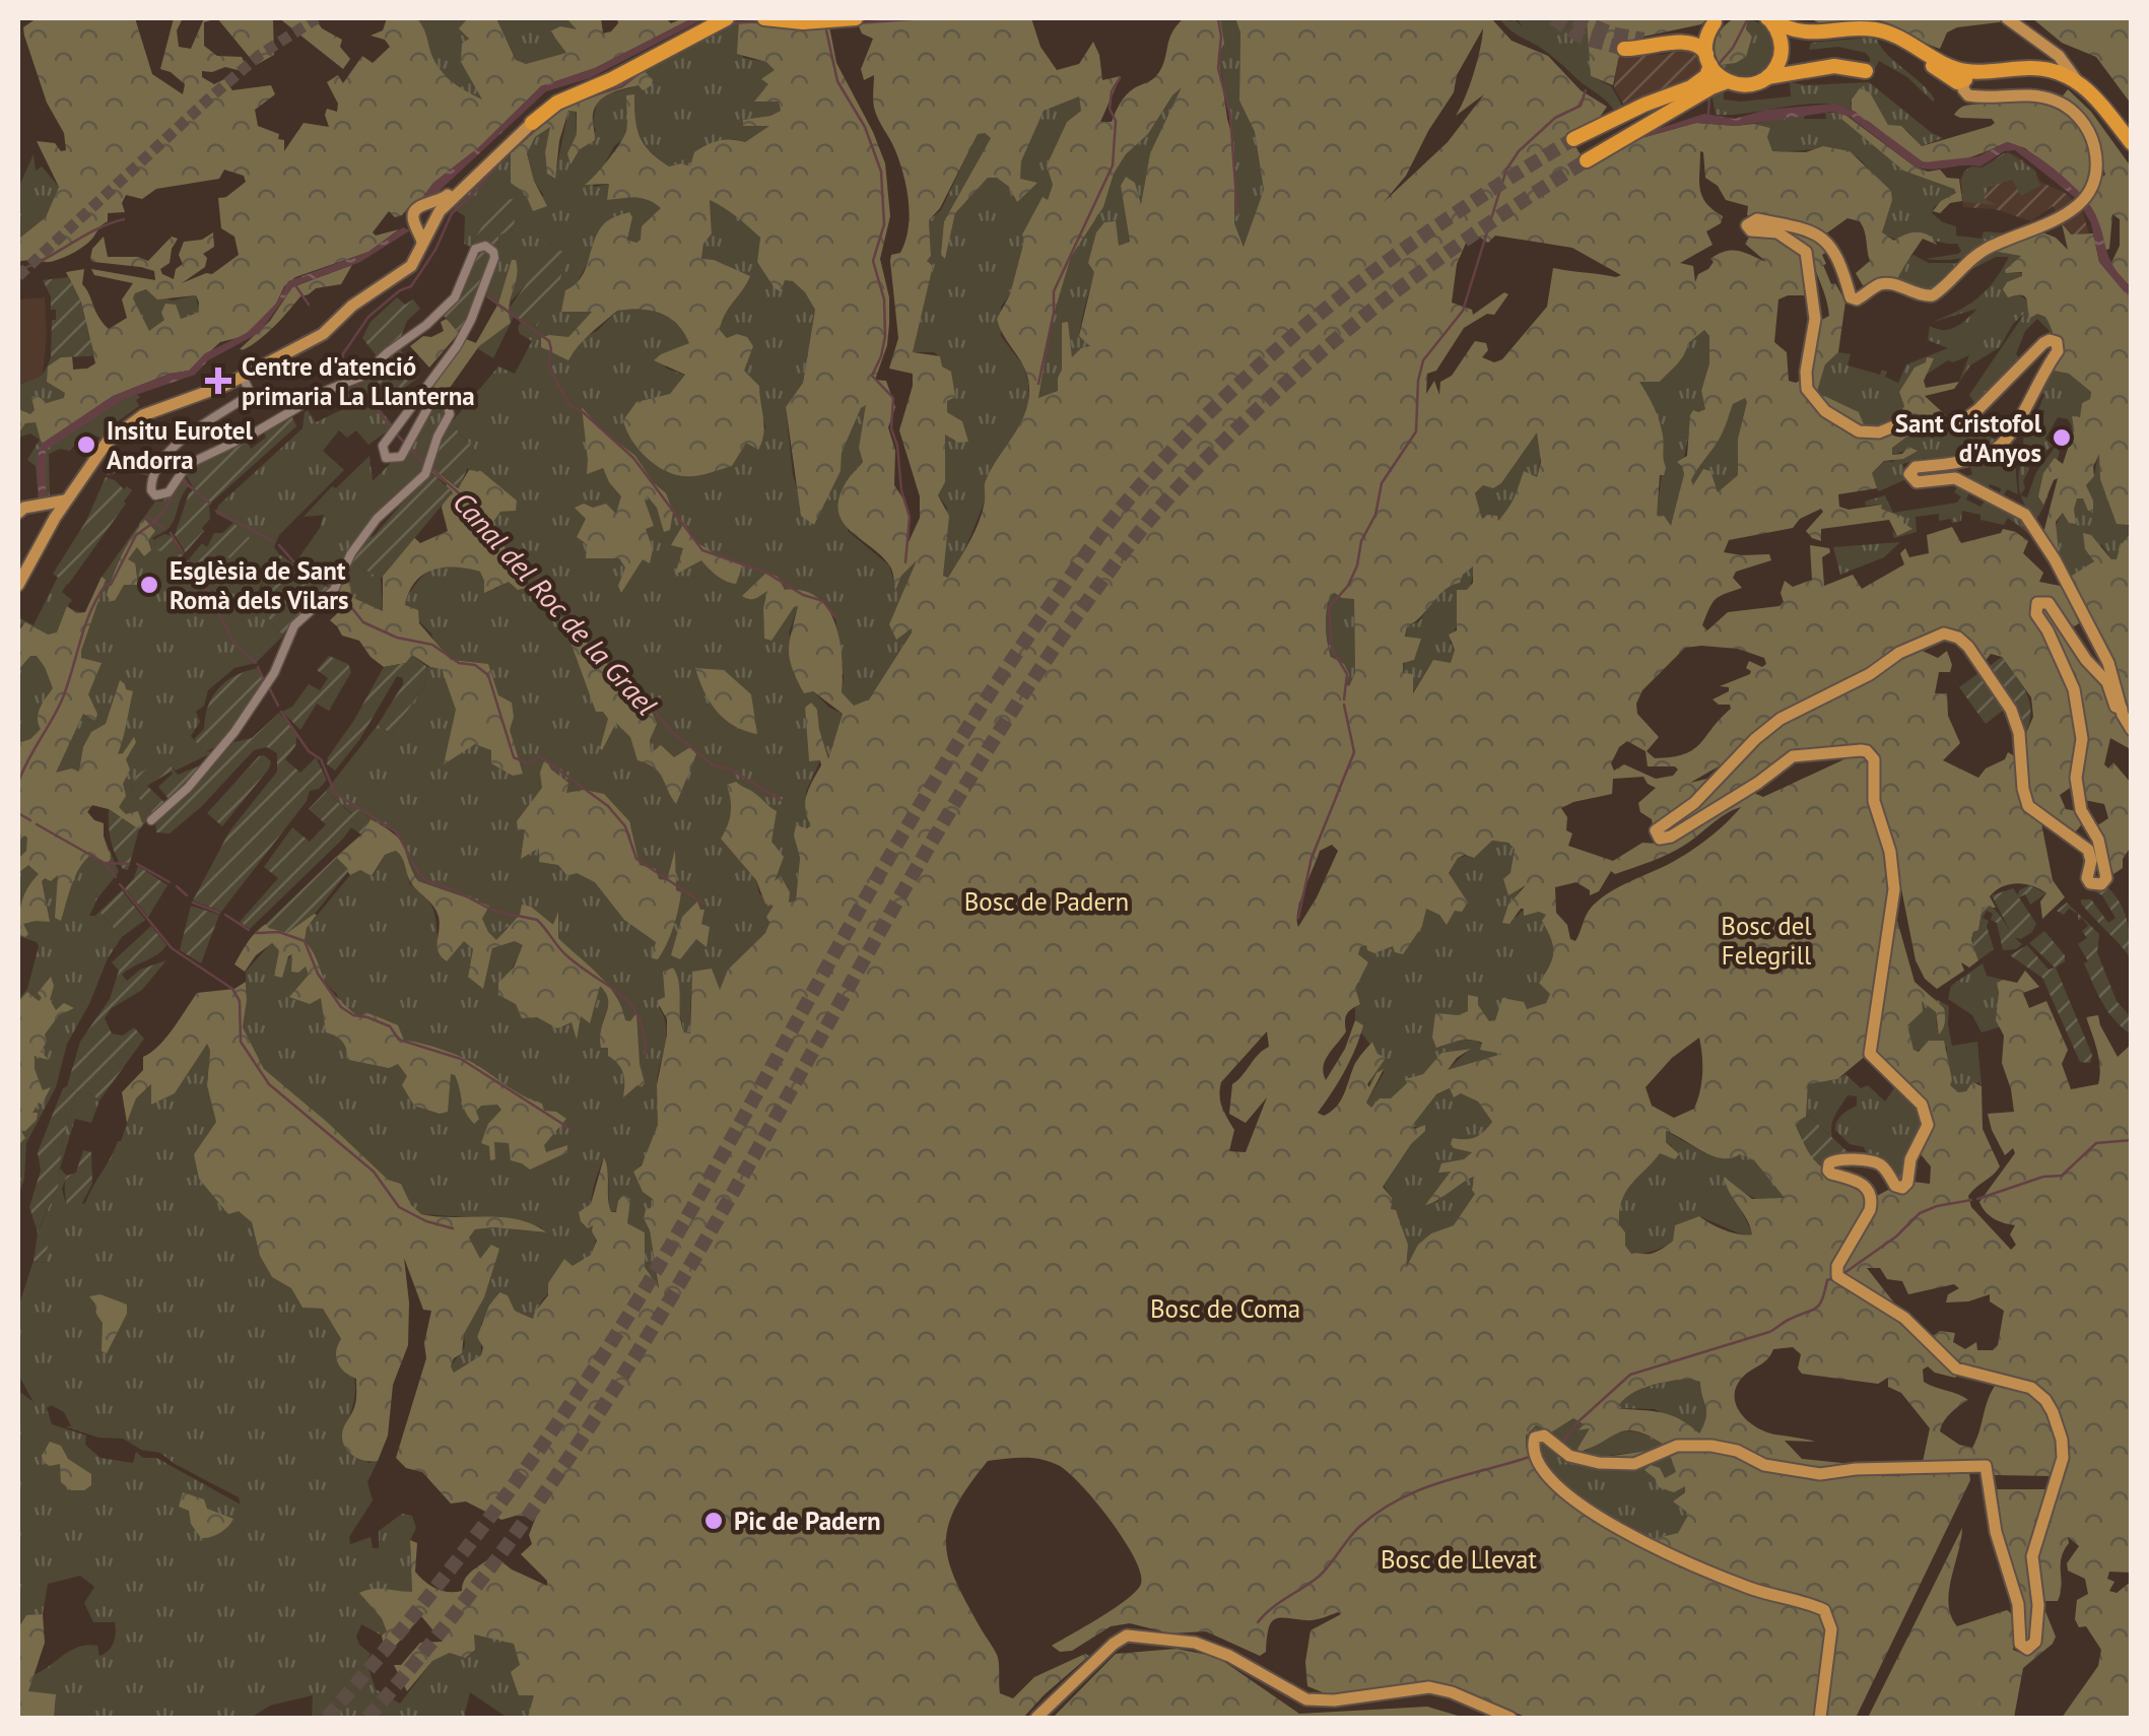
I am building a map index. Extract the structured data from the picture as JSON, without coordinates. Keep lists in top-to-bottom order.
{
  "water": ["Canal del Roc de la Grael"],
  "parks": [
    "Bosc de Padern",
    "Bosc del Felegrill",
    "Bosc de Coma",
    "Bosc de Llevat"
  ],
  "places": {
    "health": ["Centre d'atenció primaria La Llanterna"],
    "other": [
      "Sant Cristofol d'Anyos",
      "Insitu Eurotel Andorra",
      "Esglèsia de Sant Romà dels Vilars",
      "Pic de Padern"
    ]
  }
}
